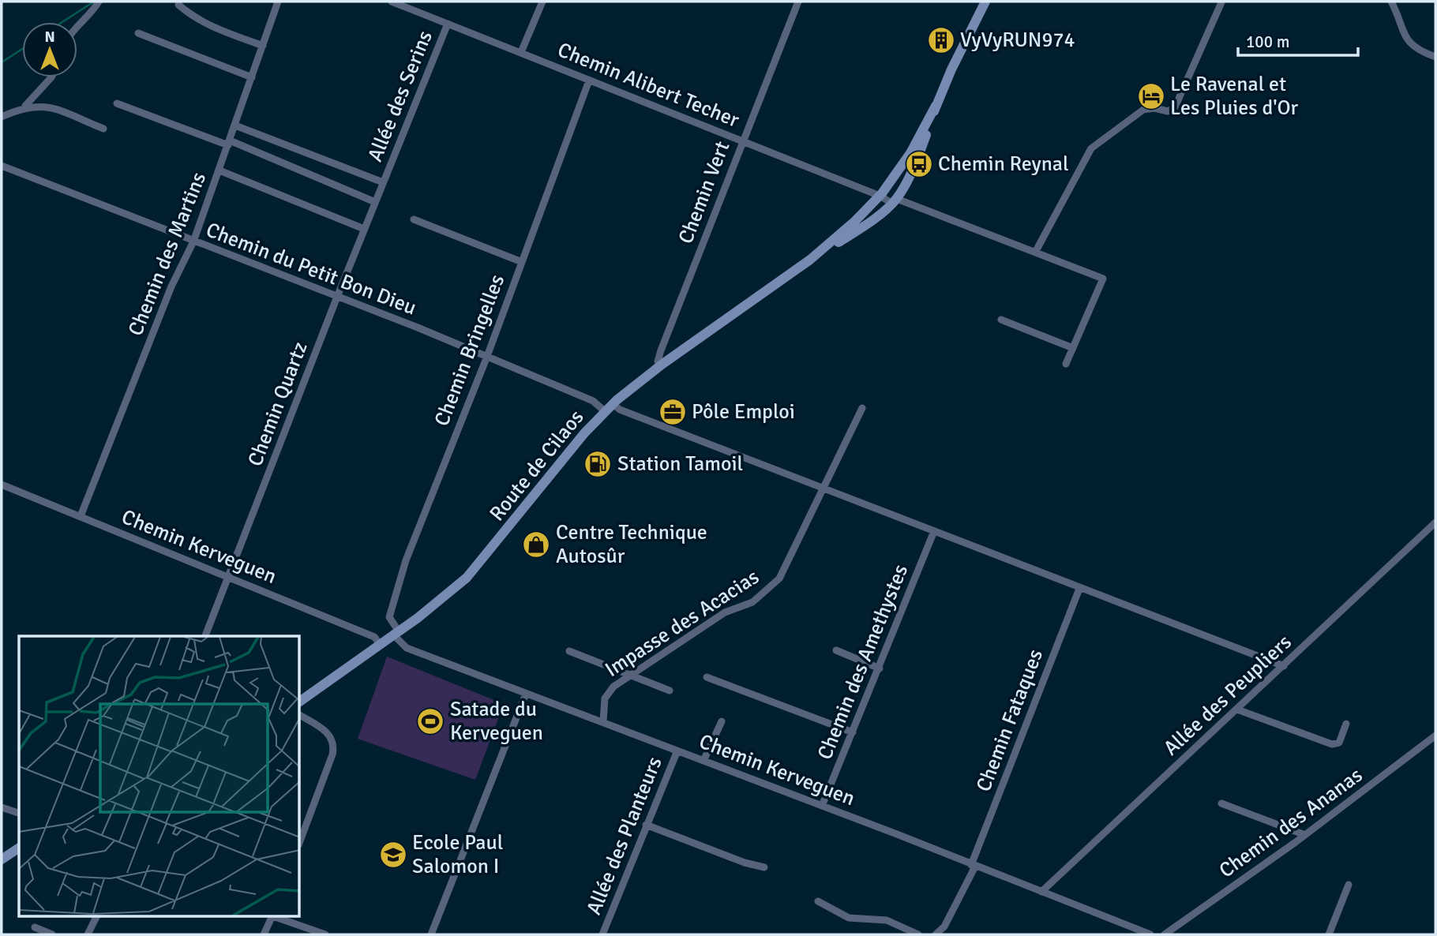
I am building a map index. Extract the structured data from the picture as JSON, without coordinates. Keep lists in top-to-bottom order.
{
  "streets": {
    "main road": ["Route de Cilaos"],
    "street": [
      "Chemin Alibert Techer",
      "Allée des Serins",
      "Chemin Vert",
      "Chemin des Martins",
      "Chemin du Petit Bon Dieu",
      "Chemin Bringelles",
      "Chemin Quartz",
      "Chemin Kerveguen",
      "Impasse des Acacias",
      "Chemin des Amethystes",
      "Allée des Peupliers",
      "Chemin Fataques",
      "Chemin des Ananas",
      "Allée des Planteurs"
    ]
  },
  "crossings": [
    ["Chemin Alibert Techer", "Allée des Serins"],
    ["Chemin Alibert Techer", "Chemin Vert"],
    ["Chemin Alibert Techer", "Chemin Bringelles"],
    ["Chemin Alibert Techer", "Route de Cilaos"],
    ["Allée des Serins", "Chemin Quartz"],
    ["Chemin Vert", "Route de Cilaos"],
    ["Chemin des Martins", "Chemin du Petit Bon Dieu"],
    ["Chemin des Martins", "Chemin Kerveguen"],
    ["Chemin du Petit Bon Dieu", "Chemin Bringelles"],
    ["Chemin du Petit Bon Dieu", "Chemin Quartz"],
    ["Chemin du Petit Bon Dieu", "Route de Cilaos"],
    ["Chemin du Petit Bon Dieu", "Impasse des Acacias"],
    ["Chemin du Petit Bon Dieu", "Chemin des Amethystes"],
    ["Chemin du Petit Bon Dieu", "Allée des Peupliers"],
    ["Chemin du Petit Bon Dieu", "Chemin Fataques"],
    ["Chemin Bringelles", "Route de Cilaos"],
    ["Chemin Bringelles", "Chemin Kerveguen"],
    ["Chemin Quartz", "Chemin Kerveguen"],
    ["Route de Cilaos", "Chemin Kerveguen"],
    ["Chemin Kerveguen", "Impasse des Acacias"],
    ["Chemin Kerveguen", "Chemin des Amethystes"],
    ["Chemin Kerveguen", "Allée des Peupliers"],
    ["Chemin Kerveguen", "Chemin Fataques"],
    ["Chemin Kerveguen", "Allée des Planteurs"]
  ],
  "places": {
    "building": ["VyVyRUN974"],
    "hotel": ["Le Ravenal et Les Pluies d'Or"],
    "bus stop": ["Chemin Reynal"],
    "office": ["Pôle Emploi"],
    "fuel station": ["Station Tamoil"],
    "shop": ["Centre Technique Autosûr"],
    "sports": ["Satade du Kerveguen"],
    "school or university": ["Ecole Paul Salomon I"]
  },
  "scale_bar": "100 m",
  "north": "top"
}
